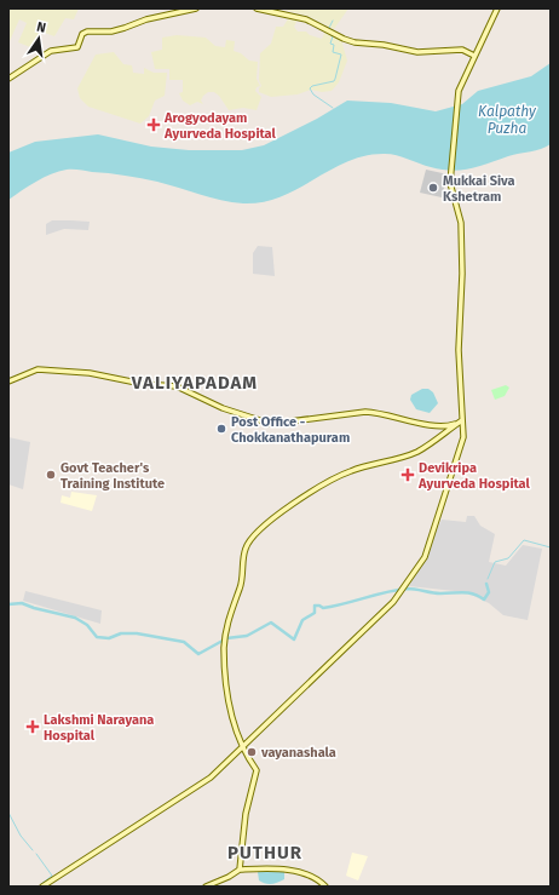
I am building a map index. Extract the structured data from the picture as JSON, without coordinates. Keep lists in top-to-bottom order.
{
  "districts": ["VALIYAPADAM", "PUTHUR"],
  "water": ["Kalpathy Puzha"],
  "places": {
    "health": ["Arogyodayam Ayurveda Hospital", "Devikripa Ayurveda Hospital", "Lakshmi Narayana Hospital"],
    "other": [
      "Mukkai Siva Kshetram",
      "Post Office - Chokkanathapuram",
      "Govt Teacher's Training Institute",
      "vayanashala"
    ]
  },
  "north": "top"
}
